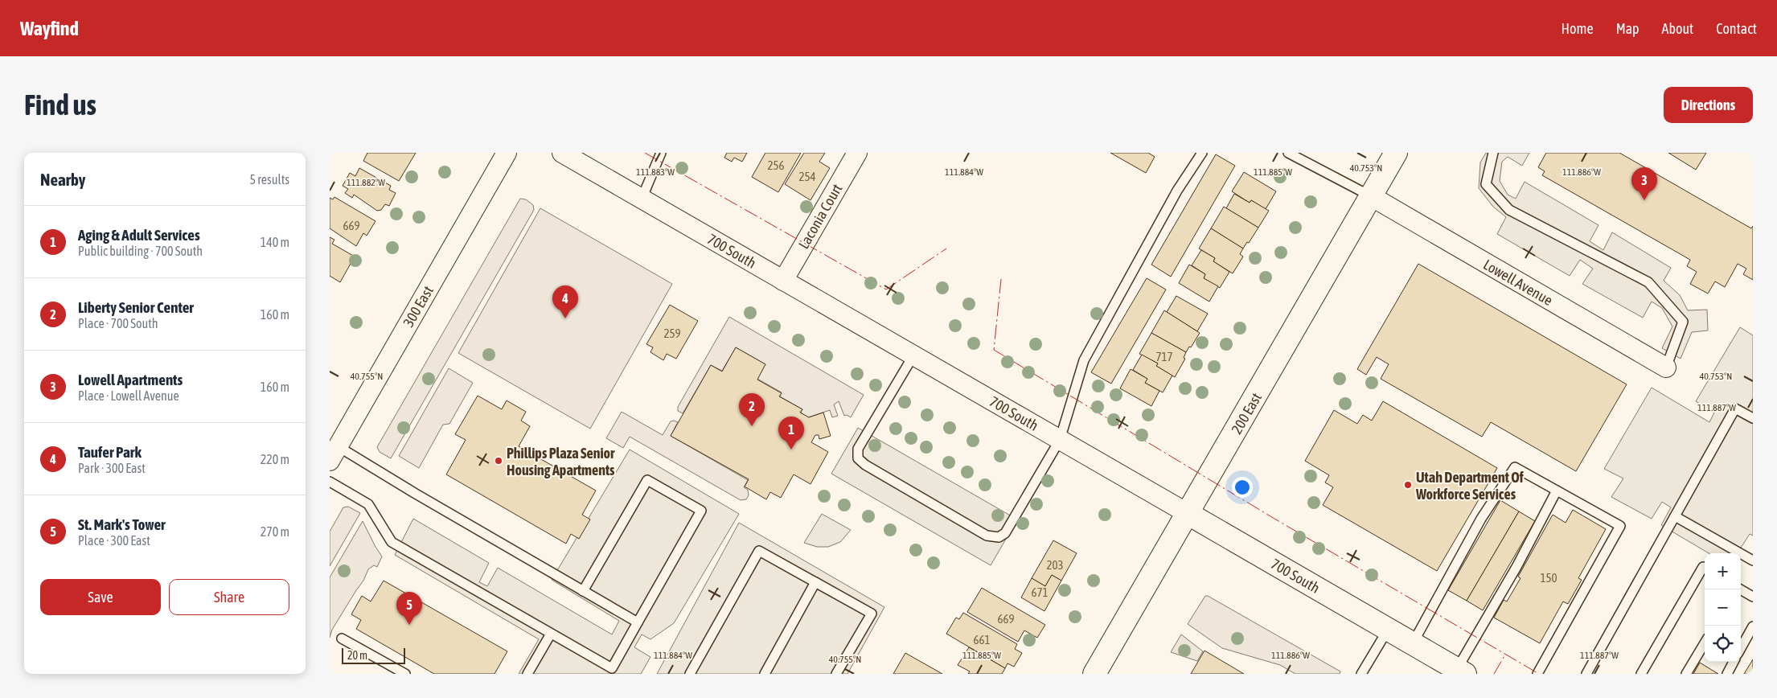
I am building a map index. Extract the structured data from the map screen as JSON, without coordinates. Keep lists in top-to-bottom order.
{
  "streets": {
    "street": [
      "Laconia Court",
      "700 South",
      "Lowell Avenue",
      "300 East",
      "200 East"
    ]
  },
  "crossings": [
    ["Laconia Court", "700 South"],
    ["700 South", "200 East"],
    ["Lowell Avenue", "200 East"]
  ],
  "places": ["Phillips Plaza Senior Housing Apartments", "Utah Department Of Workforce Services"],
  "house_numbers": [
    "256",
    "254",
    "669",
    "259",
    "717",
    "203",
    "150",
    "671",
    "669",
    "661"
  ],
  "scale_bar": "20 m",
  "page": {
    "header": "Wayfind",
    "nav": [
      "Home",
      "Map",
      "About",
      "Contact"
    ],
    "buttons": [
      "Directions",
      ["Save", "Share"]
    ],
    "title": "Find us",
    "heading": ["Nearby", "5 results"],
    "pins": [
      "3",
      "4",
      "2",
      "1",
      "5"
    ],
    "list": [
      {
        "mark": "1",
        "name": "Aging & Adult Services",
        "note": "Public building · 700 South",
        "value": "140 m"
      },
      {
        "mark": "2",
        "name": "Liberty Senior Center",
        "note": "Place · 700 South",
        "value": "160 m"
      },
      {
        "mark": "3",
        "name": "Lowell Apartments",
        "note": "Place · Lowell Avenue",
        "value": "160 m"
      },
      {
        "mark": "4",
        "name": "Taufer Park",
        "note": "Park · 300 East",
        "value": "220 m"
      },
      {
        "mark": "5",
        "name": "St. Mark's Tower",
        "note": "Place · 300 East",
        "value": "270 m"
      }
    ],
    "map_buttons": ["+", "−"],
    "scale": "20 m"
  },
  "coordinates": [
    "40.753°N",
    "111.886°W",
    "111.883°W",
    "111.884°W",
    "111.885°W",
    "111.882°W",
    "40.755°N",
    "111.887°W"
  ]
}
